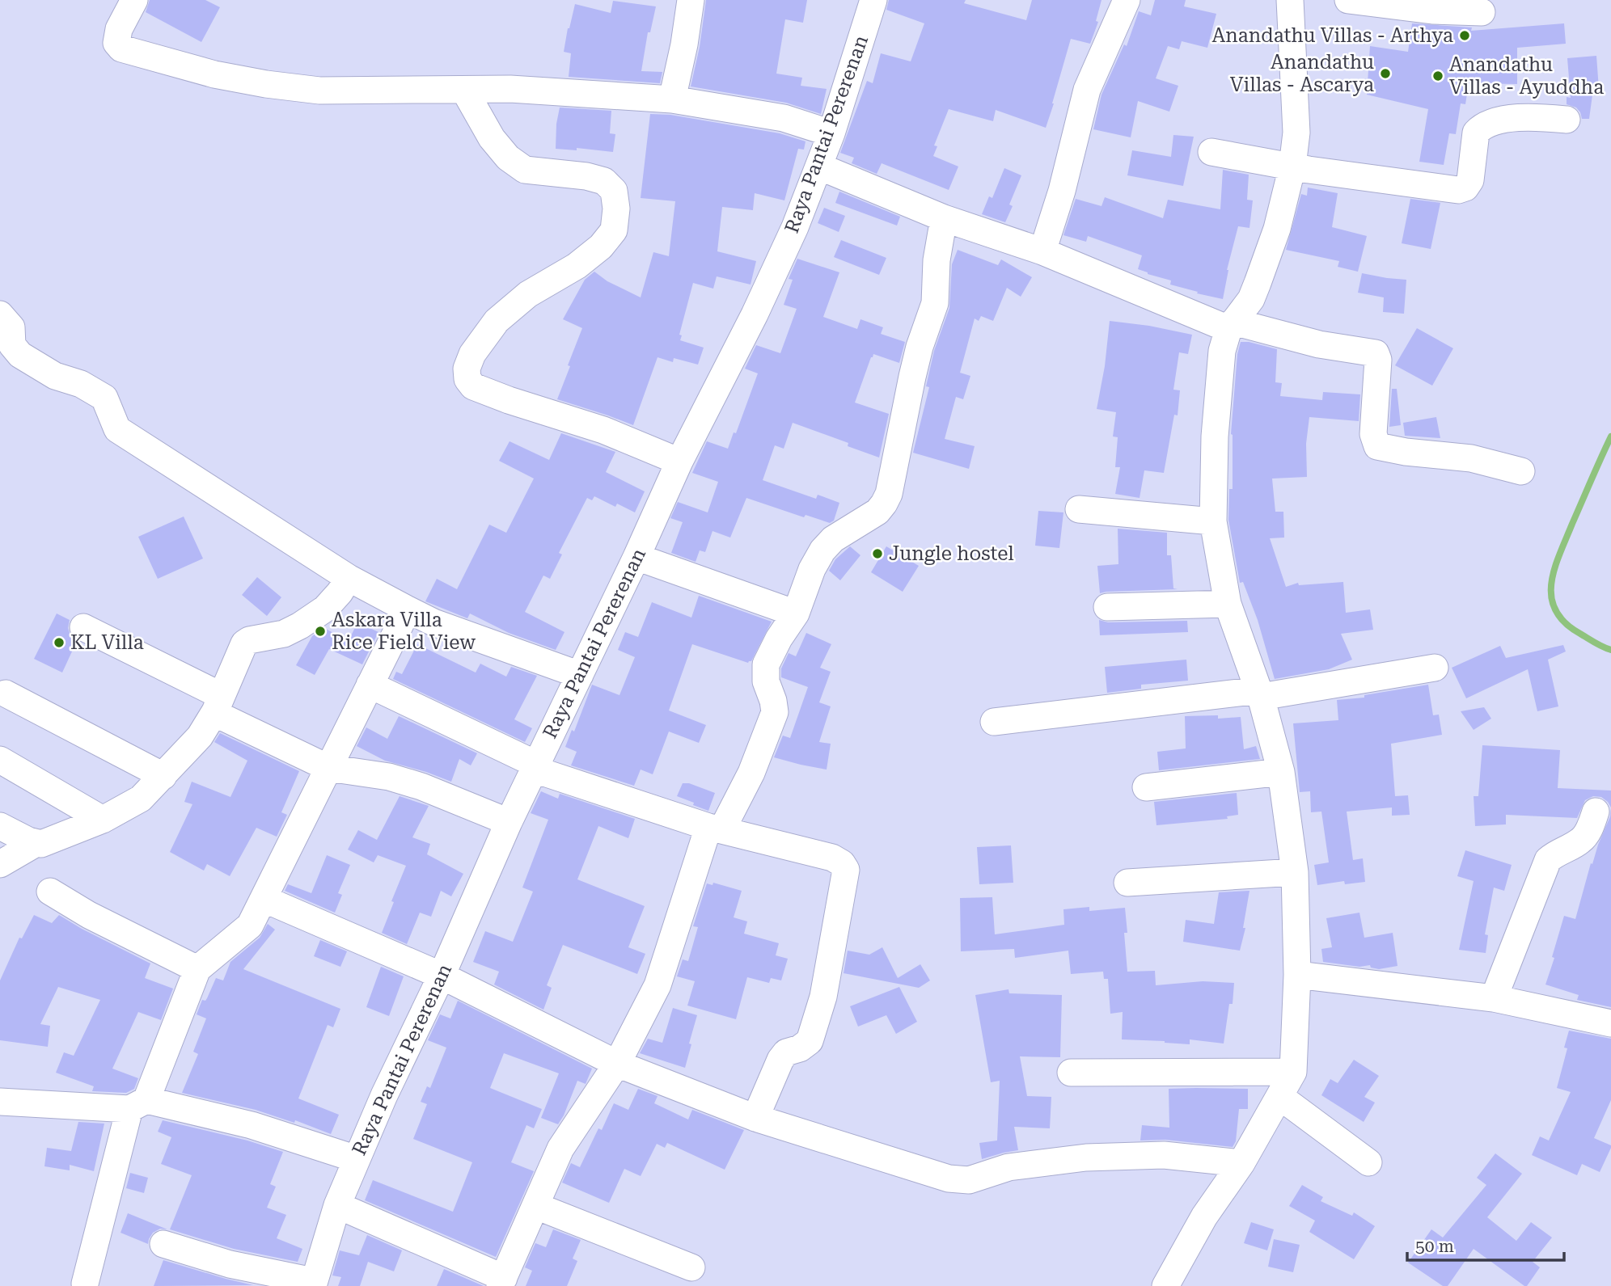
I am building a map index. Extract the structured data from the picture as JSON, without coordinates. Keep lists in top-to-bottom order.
{
  "streets": {
    "street": ["Raya Pantai Pererenan"]
  },
  "places": [
    "Anandathu Villas - Arthya",
    "Anandathu Villas - Ascarya",
    "Anandathu Villas - Ayuddha",
    "Jungle hostel",
    "Askara Villa Rice Field View",
    "KL Villa"
  ],
  "scale_bar": "50 m"
}
